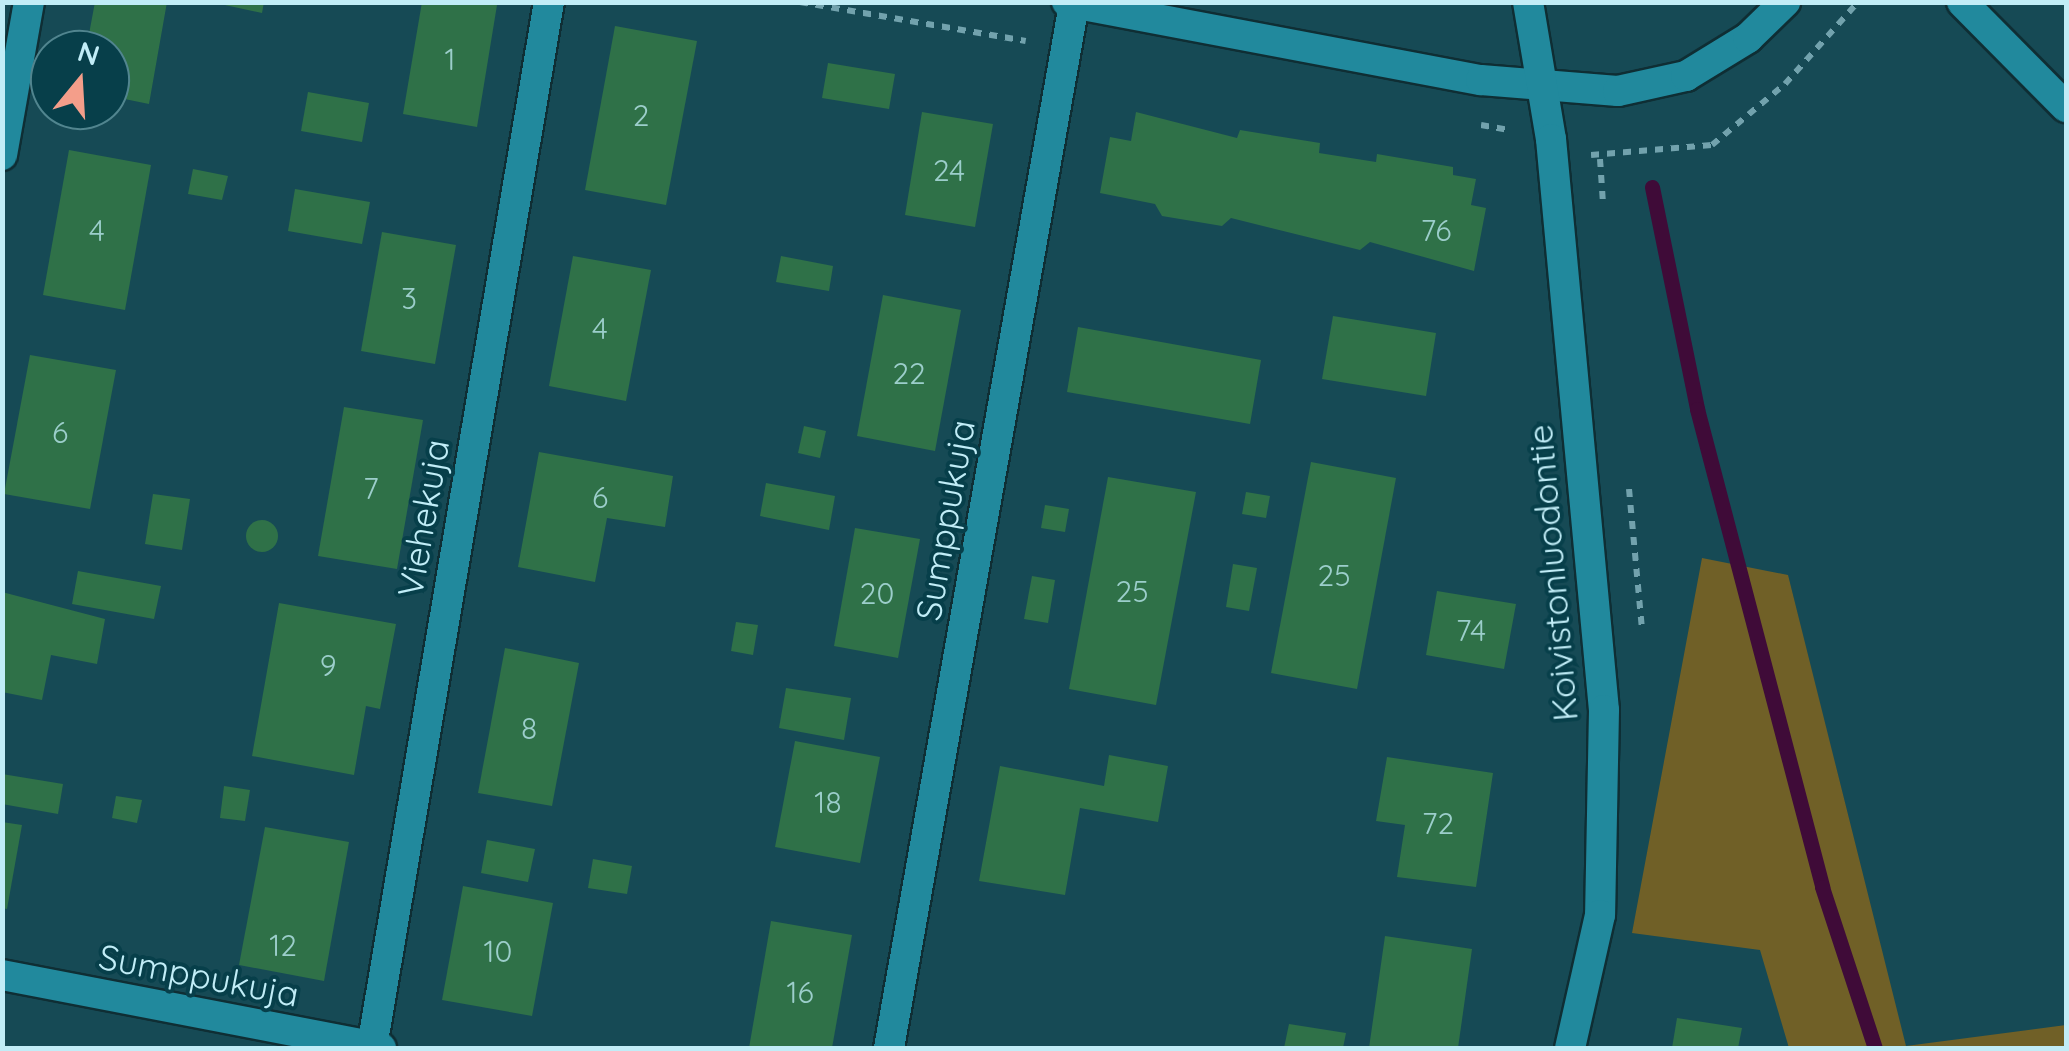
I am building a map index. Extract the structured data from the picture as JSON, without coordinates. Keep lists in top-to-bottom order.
{
  "streets": {
    "street": ["Viehekuja", "Sumppukuja", "Koivistonluodontie"]
  },
  "crossings": [
    ["Viehekuja", "Sumppukuja"]
  ],
  "house_numbers": [
    "1",
    "2",
    "24",
    "4",
    "76",
    "3",
    "4",
    "22",
    "6",
    "7",
    "6",
    "25",
    "25",
    "20",
    "74",
    "9",
    "8",
    "18",
    "72",
    "12",
    "10",
    "16"
  ],
  "north": "top"
}
